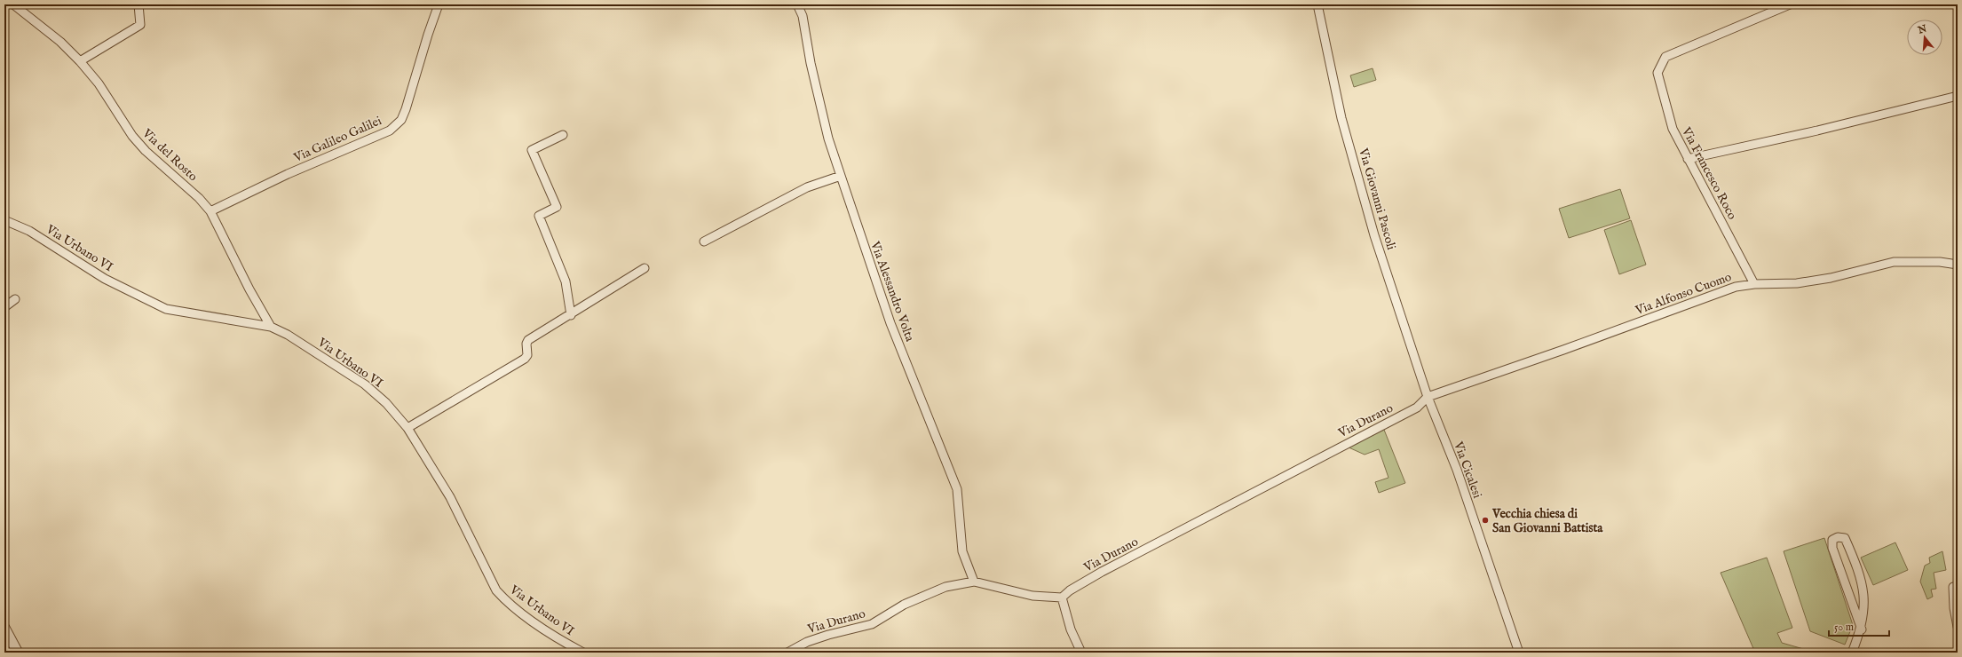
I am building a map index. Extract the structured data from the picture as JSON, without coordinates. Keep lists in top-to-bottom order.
{
  "streets": {
    "street": [
      "Via Galileo Galilei",
      "Via del Rosto",
      "Via Francesco Roco",
      "Via Giovanni Pascoli",
      "Via Urbano VI",
      "Via Alessandro Volta",
      "Via Alfonso Cuomo",
      "Via Durano",
      "Via Cicalesi"
    ]
  },
  "crossings": [
    ["Via Galileo Galilei", "Via del Rosto"],
    ["Via del Rosto", "Via Urbano VI"],
    ["Via Francesco Roco", "Via Alfonso Cuomo"],
    ["Via Giovanni Pascoli", "Via Alfonso Cuomo"],
    ["Via Giovanni Pascoli", "Via Durano"],
    ["Via Giovanni Pascoli", "Via Cicalesi"],
    ["Via Alessandro Volta", "Via Durano"],
    ["Via Alfonso Cuomo", "Via Durano"],
    ["Via Alfonso Cuomo", "Via Cicalesi"],
    ["Via Durano", "Via Cicalesi"]
  ],
  "places": ["Vecchia chiesa di San Giovanni Battista"],
  "scale_bar": "50 m",
  "north": "top"
}
